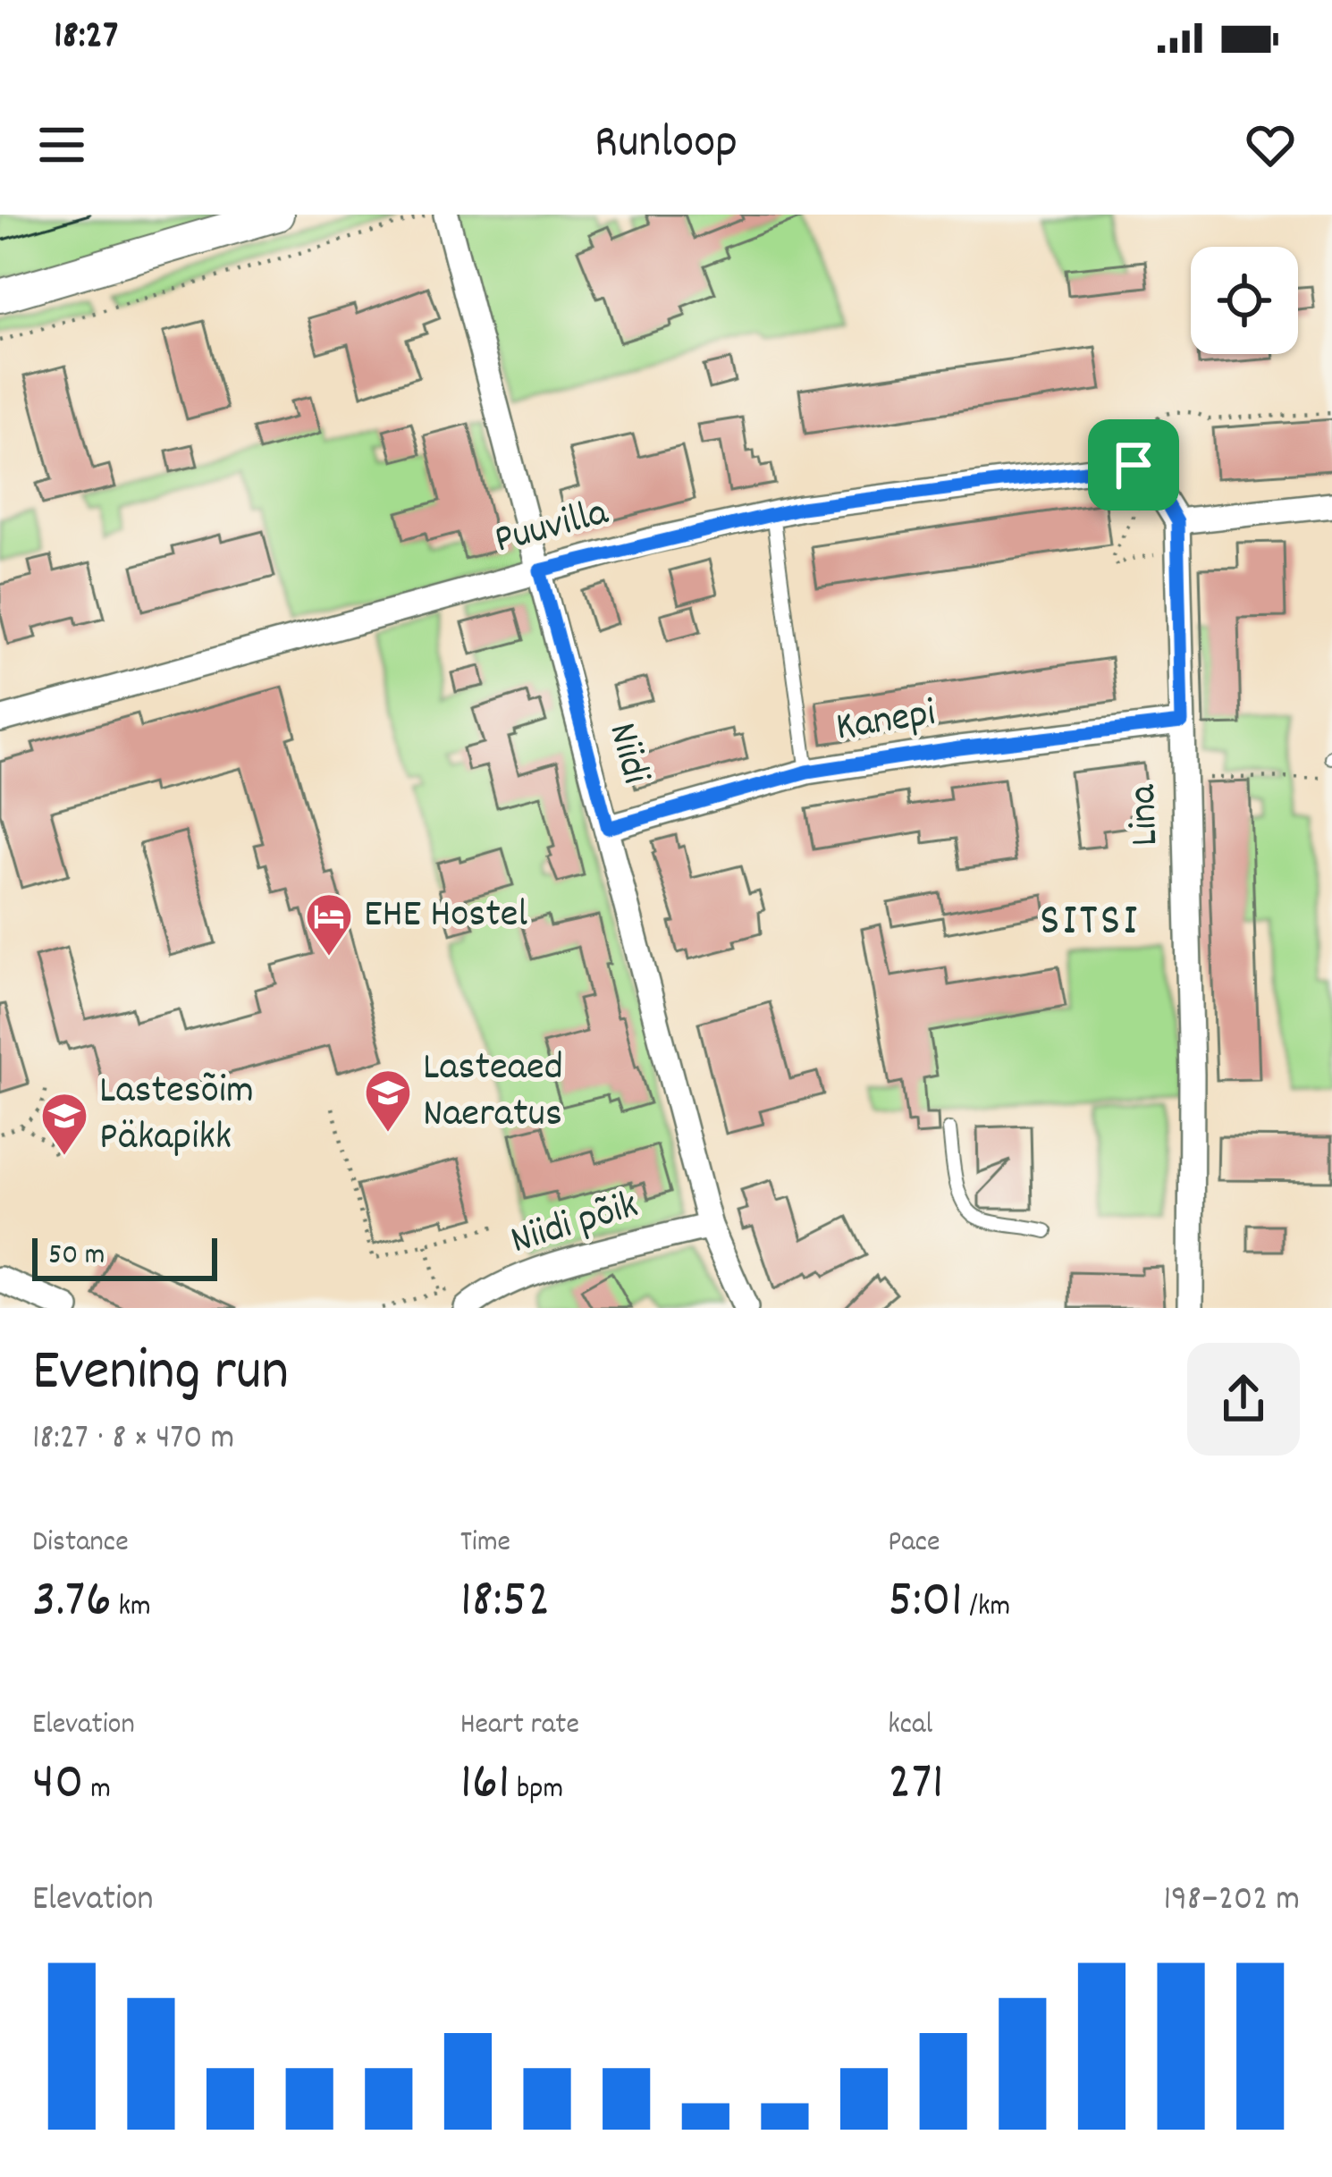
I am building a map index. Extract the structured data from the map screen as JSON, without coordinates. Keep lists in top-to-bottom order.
{
  "streets": {
    "street": [
      "Puuvilla",
      "Kanepi",
      "Niidi",
      "Lina",
      "Niidi põik"
    ]
  },
  "crossings": [
    ["Puuvilla", "Niidi"],
    ["Puuvilla", "Lina"],
    ["Kanepi", "Niidi"],
    ["Kanepi", "Lina"],
    ["Niidi", "Niidi põik"]
  ],
  "districts": ["SITSI"],
  "places": {
    "hotel": ["EHE Hostel"],
    "school or university": ["Lasteaed Naeratus", "Lastesõim Päkapikk"]
  },
  "scale_bar": "50 m",
  "page": {
    "status": "18:27",
    "header": "Runloop",
    "scale": "50 m",
    "heading": ["Evening run", "18:27 · 8 × 470 m"],
    "stats": [
      ["Distance", "3.76 km"],
      ["Time", "18:52"],
      ["Pace", "5:01 /km"],
      ["Elevation", "40 m"],
      ["Heart rate", "161 bpm"],
      ["kcal", "271"]
    ],
    "chart": ["Elevation", "198–202 m"]
  }
}
